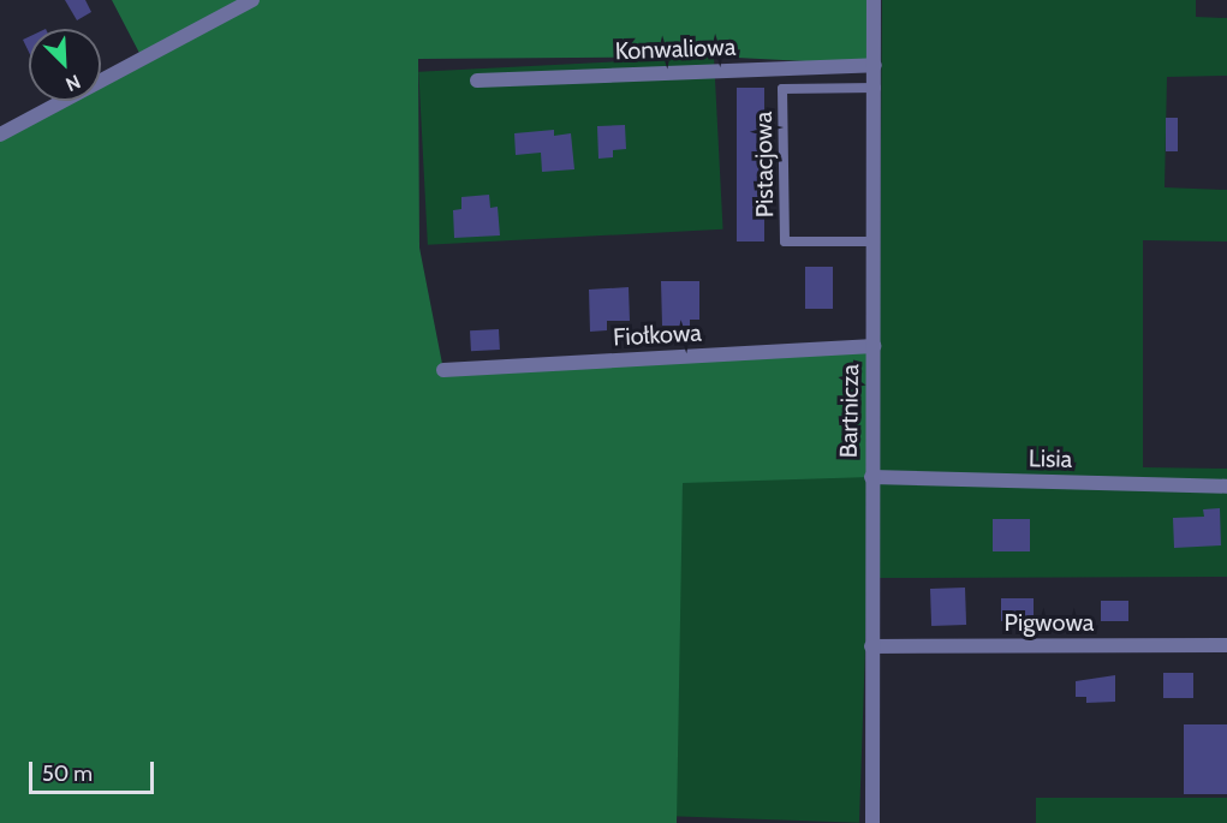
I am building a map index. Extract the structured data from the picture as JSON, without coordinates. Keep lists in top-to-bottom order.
{
  "streets": {
    "street": [
      "Konwaliowa",
      "Fiołkowa",
      "Bartnicza",
      "Lisia",
      "Pigwowa"
    ],
    "lane": ["Pistacjowa"]
  },
  "crossings": [
    ["Konwaliowa", "Bartnicza"],
    ["Pistacjowa", "Bartnicza"],
    ["Fiołkowa", "Bartnicza"],
    ["Bartnicza", "Lisia"],
    ["Bartnicza", "Pigwowa"]
  ],
  "scale_bar": "50 m",
  "north": "bottom right"
}
